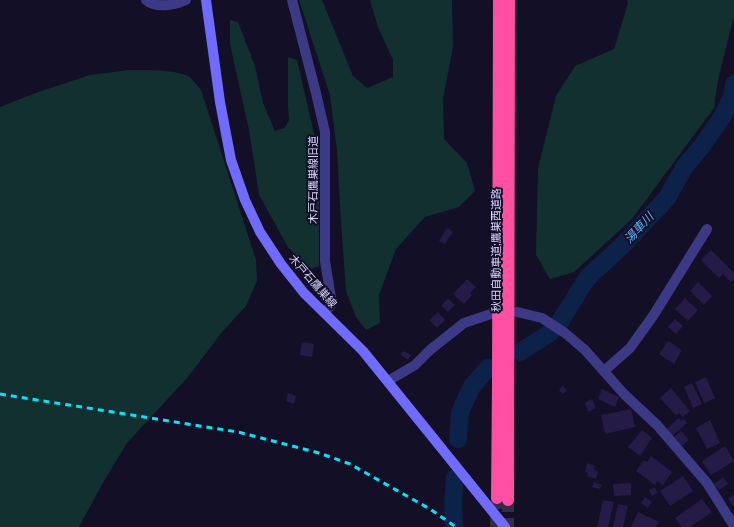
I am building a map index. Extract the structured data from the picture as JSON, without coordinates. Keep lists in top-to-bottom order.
{
  "streets": {
    "highway": ["秋田自動車道;鷹巣西道路"],
    "main road": ["木戸石鷹巣線"],
    "street": ["木戸石鷹巣線旧道"]
  },
  "crossings": [
    ["木戸石鷹巣線旧道", "木戸石鷹巣線"]
  ],
  "water": ["湯車川"]
}
